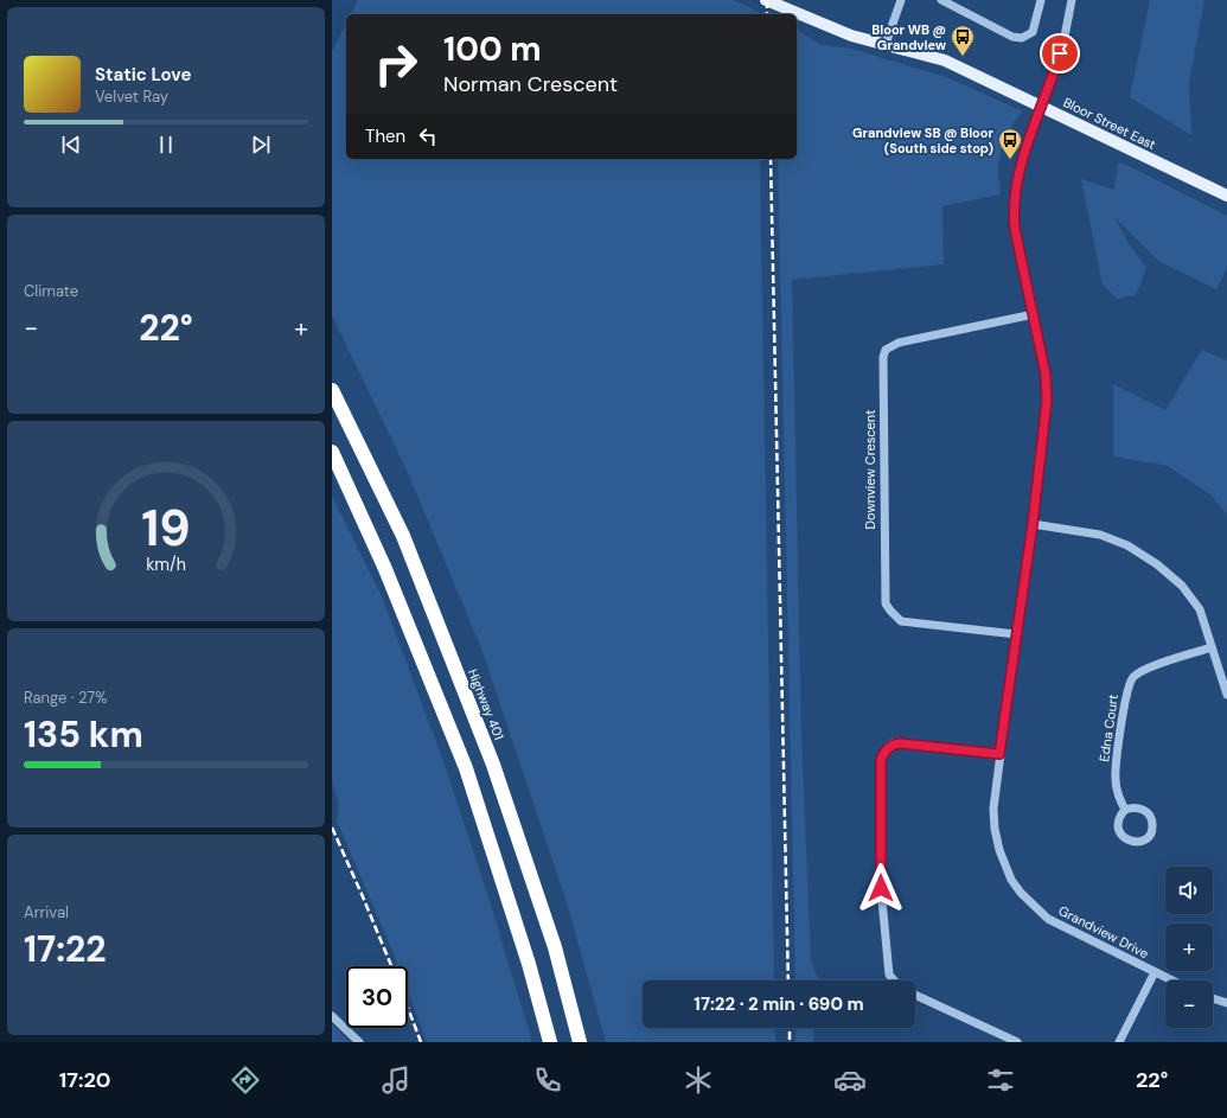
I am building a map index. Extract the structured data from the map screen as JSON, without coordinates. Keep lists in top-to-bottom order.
{
  "streets": {
    "highway": ["Highway 401"],
    "main road": ["Bloor Street East"],
    "street": ["Downview Crescent", "Edna Court", "Grandview Drive"]
  },
  "crossings": [
    ["Bloor Street East", "Grandview Drive"],
    ["Downview Crescent", "Grandview Drive"]
  ],
  "places": {
    "bus stop": ["Bloor WB @ Grandview", "Grandview SB @ Bloor (South side stop)"]
  },
  "page": {
    "turn": ["100 m", "Norman Crescent"],
    "song": ["Static Love", "Velvet Ray"],
    "then": "Then",
    "tile": [
      "Climate",
      ["Range · 27%", "135 km"],
      ["Arrival", "17:22"]
    ],
    "heat": ["−", "22°", "+"],
    "map_buttons": ["+", "−"],
    "limit": "30",
    "trip": "17:22 · 2 min · 690 m",
    "tabs": ["17:20", "22°"],
    "gauge": ["19", "km/h"]
  }
}
